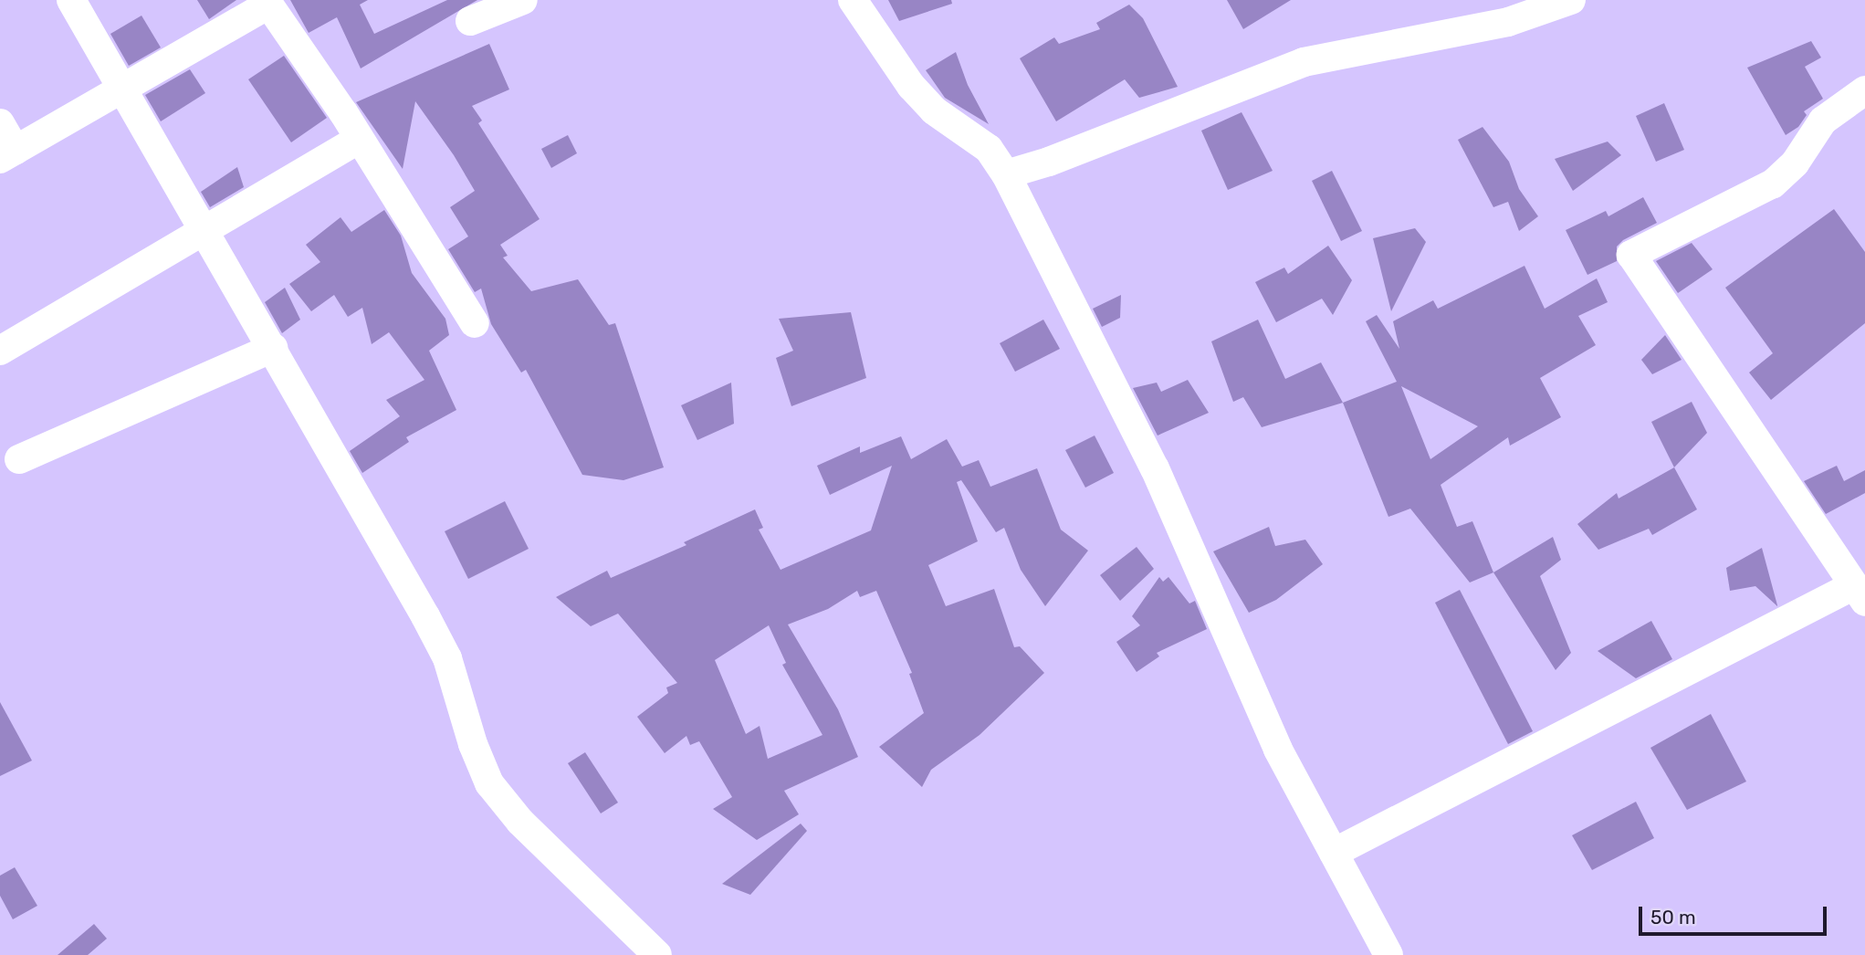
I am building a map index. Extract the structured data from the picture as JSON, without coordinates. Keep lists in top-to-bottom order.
{
  "scale_bar": "50 m"
}
